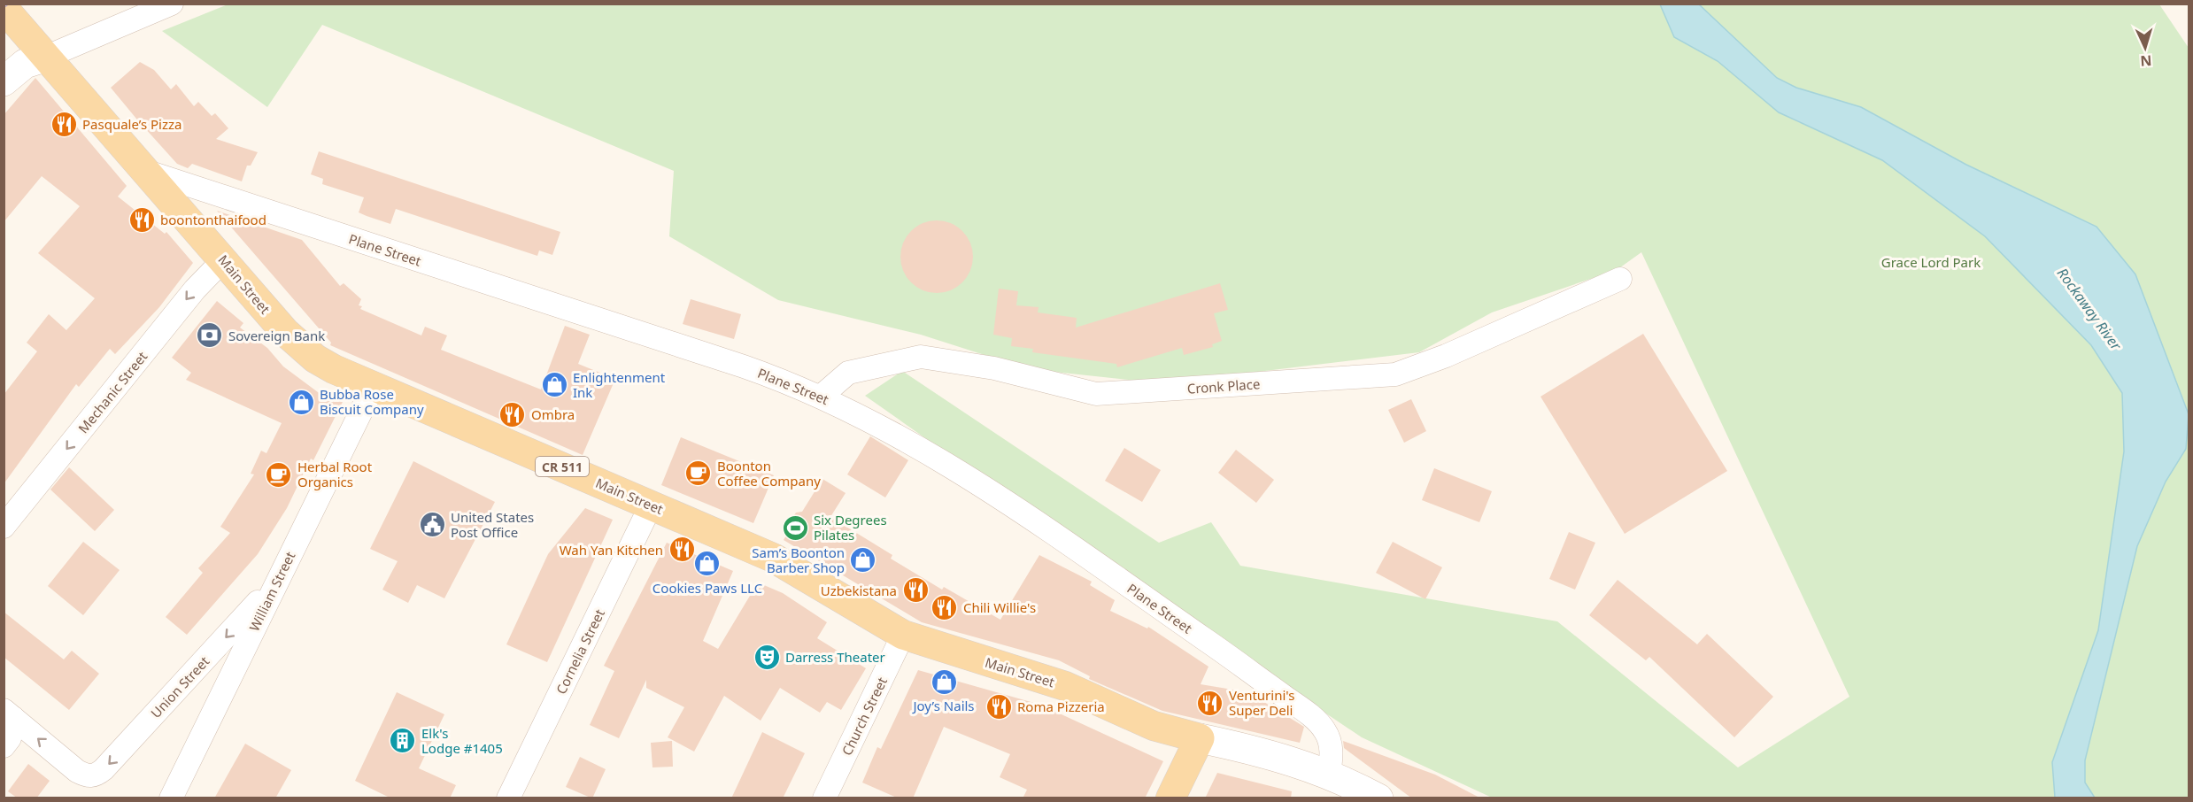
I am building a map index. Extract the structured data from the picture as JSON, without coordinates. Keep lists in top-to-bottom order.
{
  "streets": {
    "main road": ["Main Street", "CR 511"],
    "street": [
      "Plane Street",
      "Cronk Place",
      "Mechanic Street",
      "William Street",
      "Cornelia Street",
      "Union Street",
      "Church Street"
    ]
  },
  "crossings": [
    ["Plane Street", "Main Street"],
    ["Plane Street", "Cronk Place"],
    ["Main Street", "Mechanic Street"],
    ["Main Street", "William Street"],
    ["Main Street", "Cornelia Street"],
    ["Main Street", "Church Street"],
    ["William Street", "Union Street"]
  ],
  "one_way": ["Mechanic Street"],
  "water": ["Rockaway River"],
  "parks": ["Grace Lord Park"],
  "places": {
    "restaurant": [
      "Pasquale’s Pizza",
      "boontonthaifood",
      "Ombra",
      "Wah Yan Kitchen",
      "Uzbekistana",
      "Chili Willie's",
      "Venturini's Super Deli",
      "Roma Pizzeria"
    ],
    "bank": ["Sovereign Bank"],
    "shop": [
      "Enlightenment Ink",
      "Bubba Rose Biscuit Company",
      "Sam’s Boonton Barber Shop",
      "Cookies Paws LLC",
      "Joy’s Nails"
    ],
    "cafe": ["Boonton Coffee Company", "Herbal Root Organics"],
    "public building": ["United States Post Office"],
    "sports": ["Six Degrees Pilates"],
    "theatre": ["Darress Theater"],
    "building": ["Elk's Lodge #1405"]
  },
  "north": "bottom"
}
